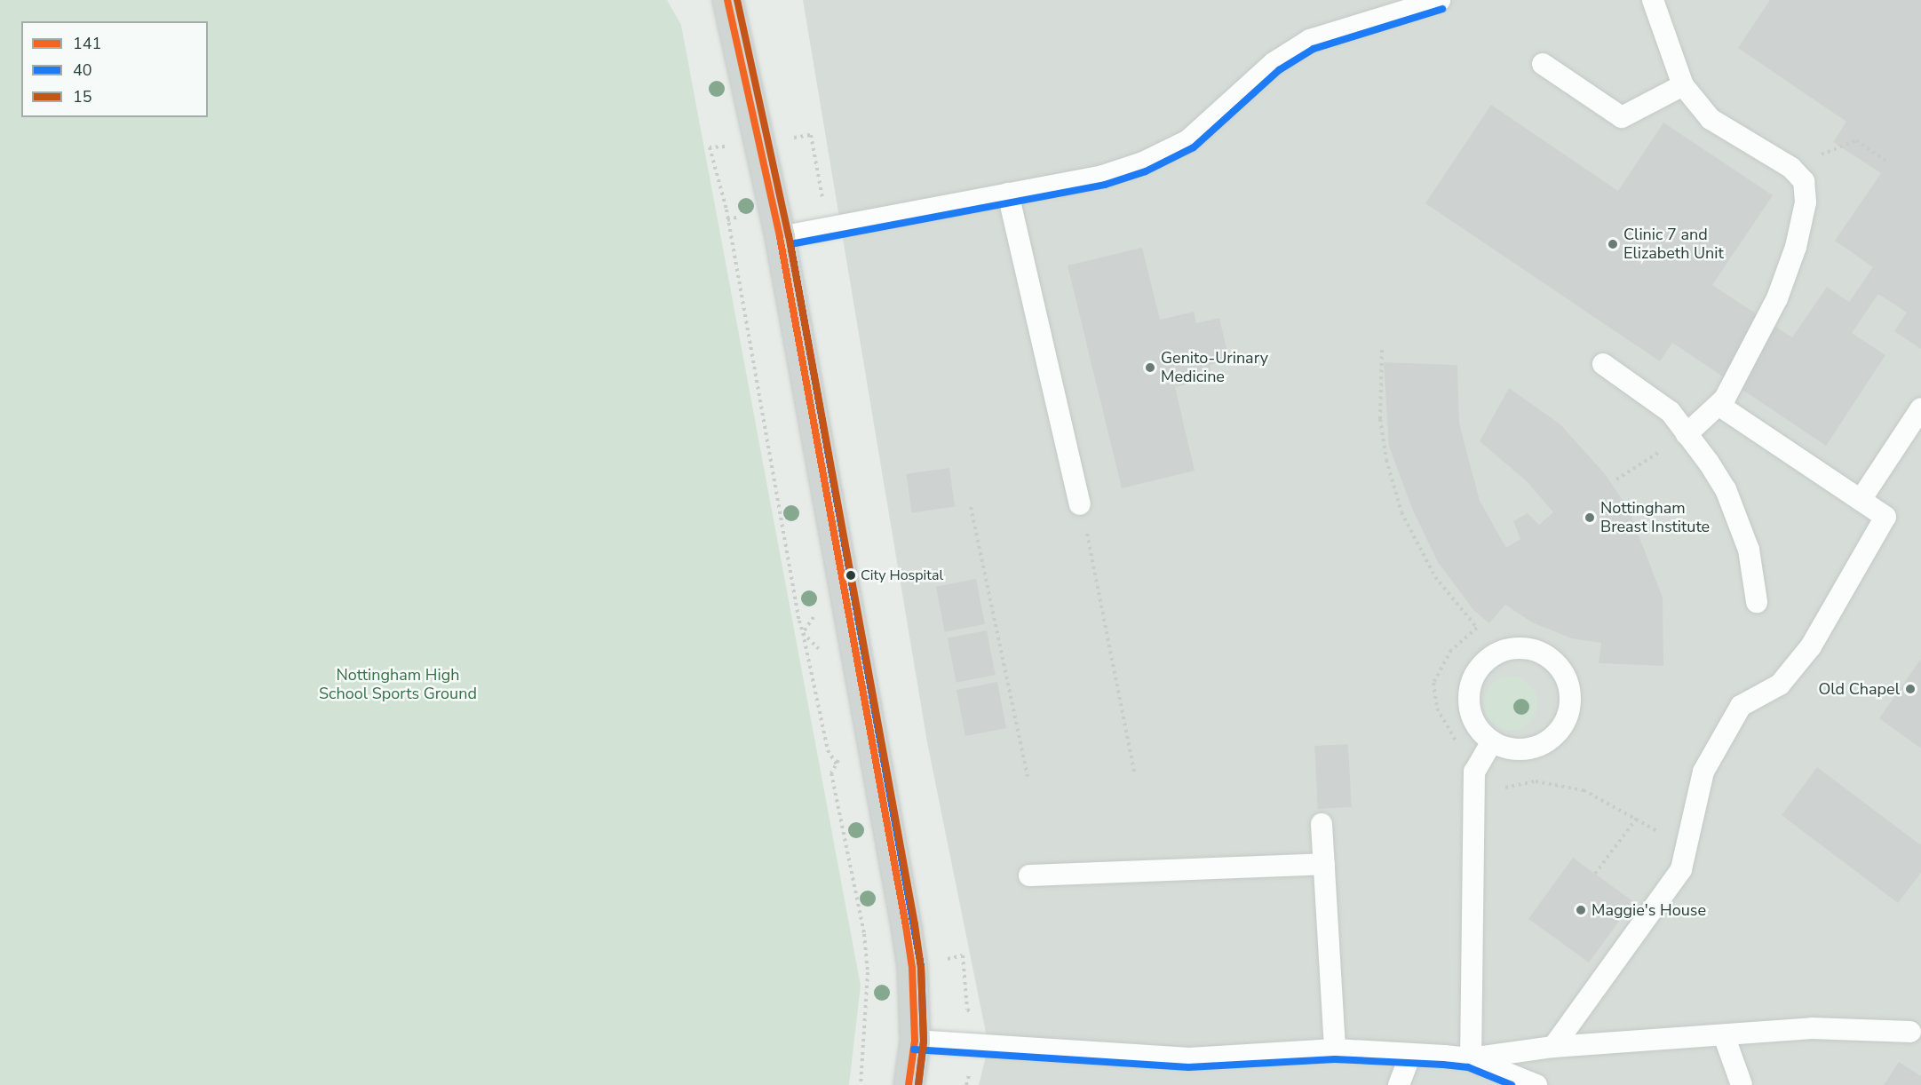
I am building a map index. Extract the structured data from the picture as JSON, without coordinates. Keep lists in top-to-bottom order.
{
  "parks": ["Nottingham High School Sports Ground"],
  "places": [
    "Clinic 7 and Elizabeth Unit",
    "Genito-Urinary Medicine",
    "Nottingham Breast Institute",
    "City Hospital",
    "Old Chapel",
    "Maggie's House"
  ],
  "lines": ["transit line 141", "transit line 15", "transit line 40"],
  "legend": ["141", "40", "15"]
}
